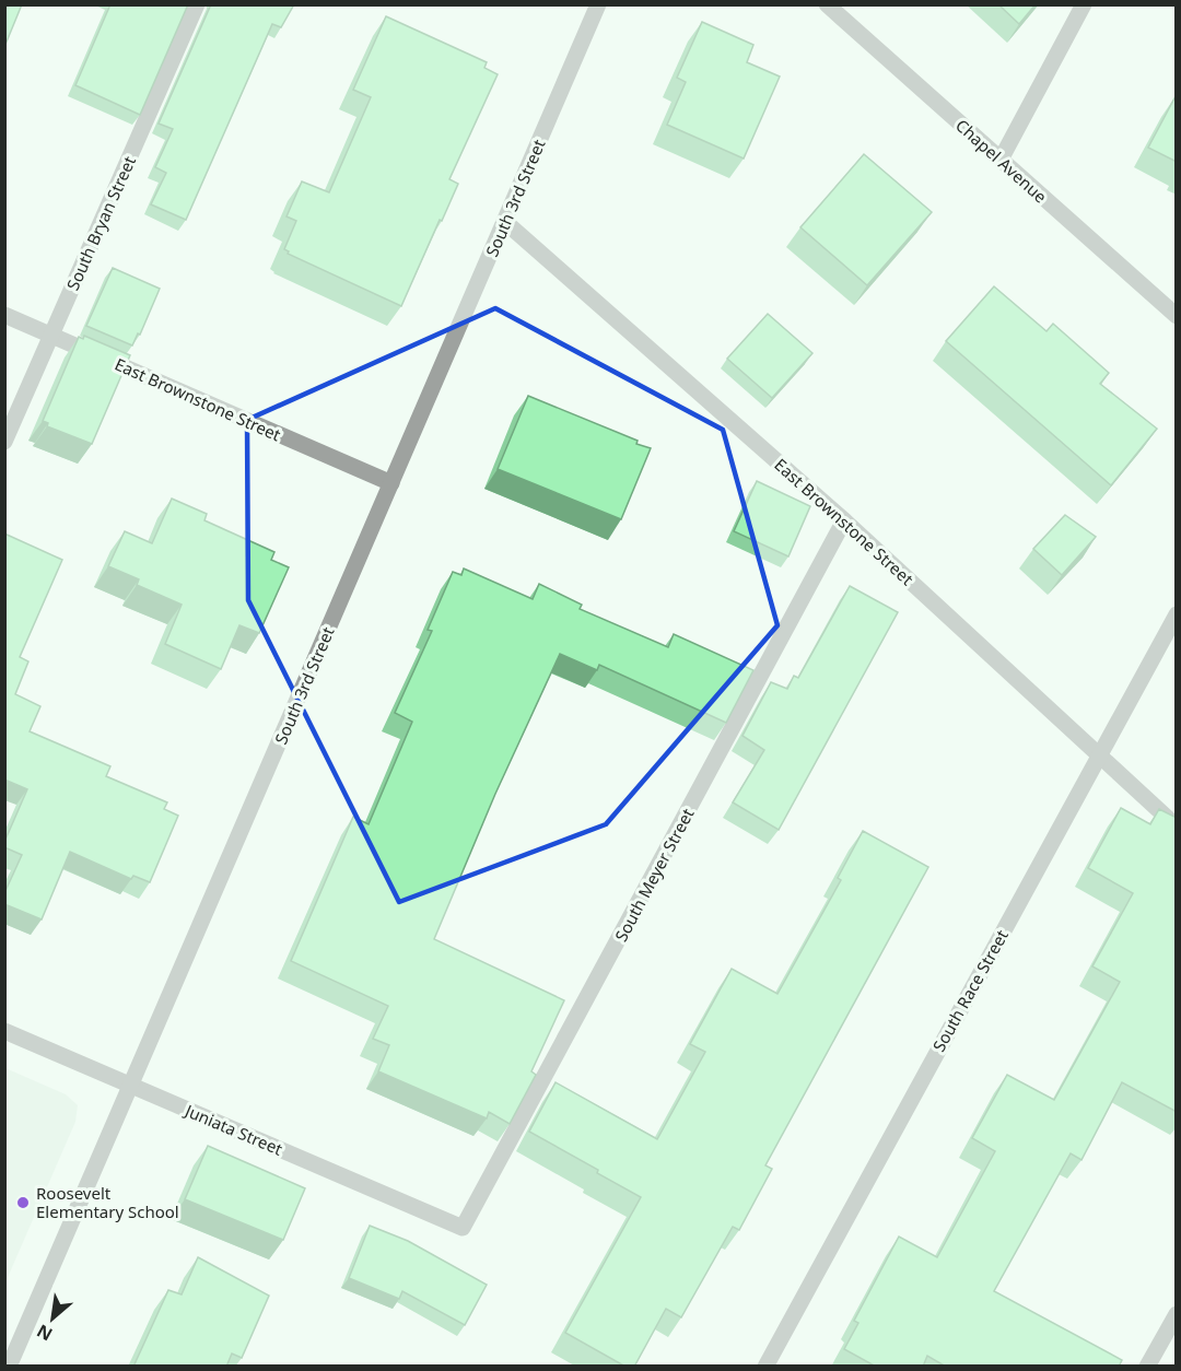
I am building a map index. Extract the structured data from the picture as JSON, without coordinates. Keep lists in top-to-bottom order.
{
  "streets": {
    "street": [
      "Chapel Avenue",
      "South 3rd Street",
      "South Bryan Street",
      "East Brownstone Street",
      "South Meyer Street",
      "South Race Street",
      "Juniata Street"
    ]
  },
  "crossings": [
    ["South 3rd Street", "East Brownstone Street"],
    ["South 3rd Street", "Juniata Street"],
    ["South Bryan Street", "East Brownstone Street"],
    ["East Brownstone Street", "South Meyer Street"],
    ["East Brownstone Street", "South Race Street"],
    ["South Meyer Street", "Juniata Street"]
  ],
  "places": ["Roosevelt Elementary School"],
  "north": "bottom left"
}
